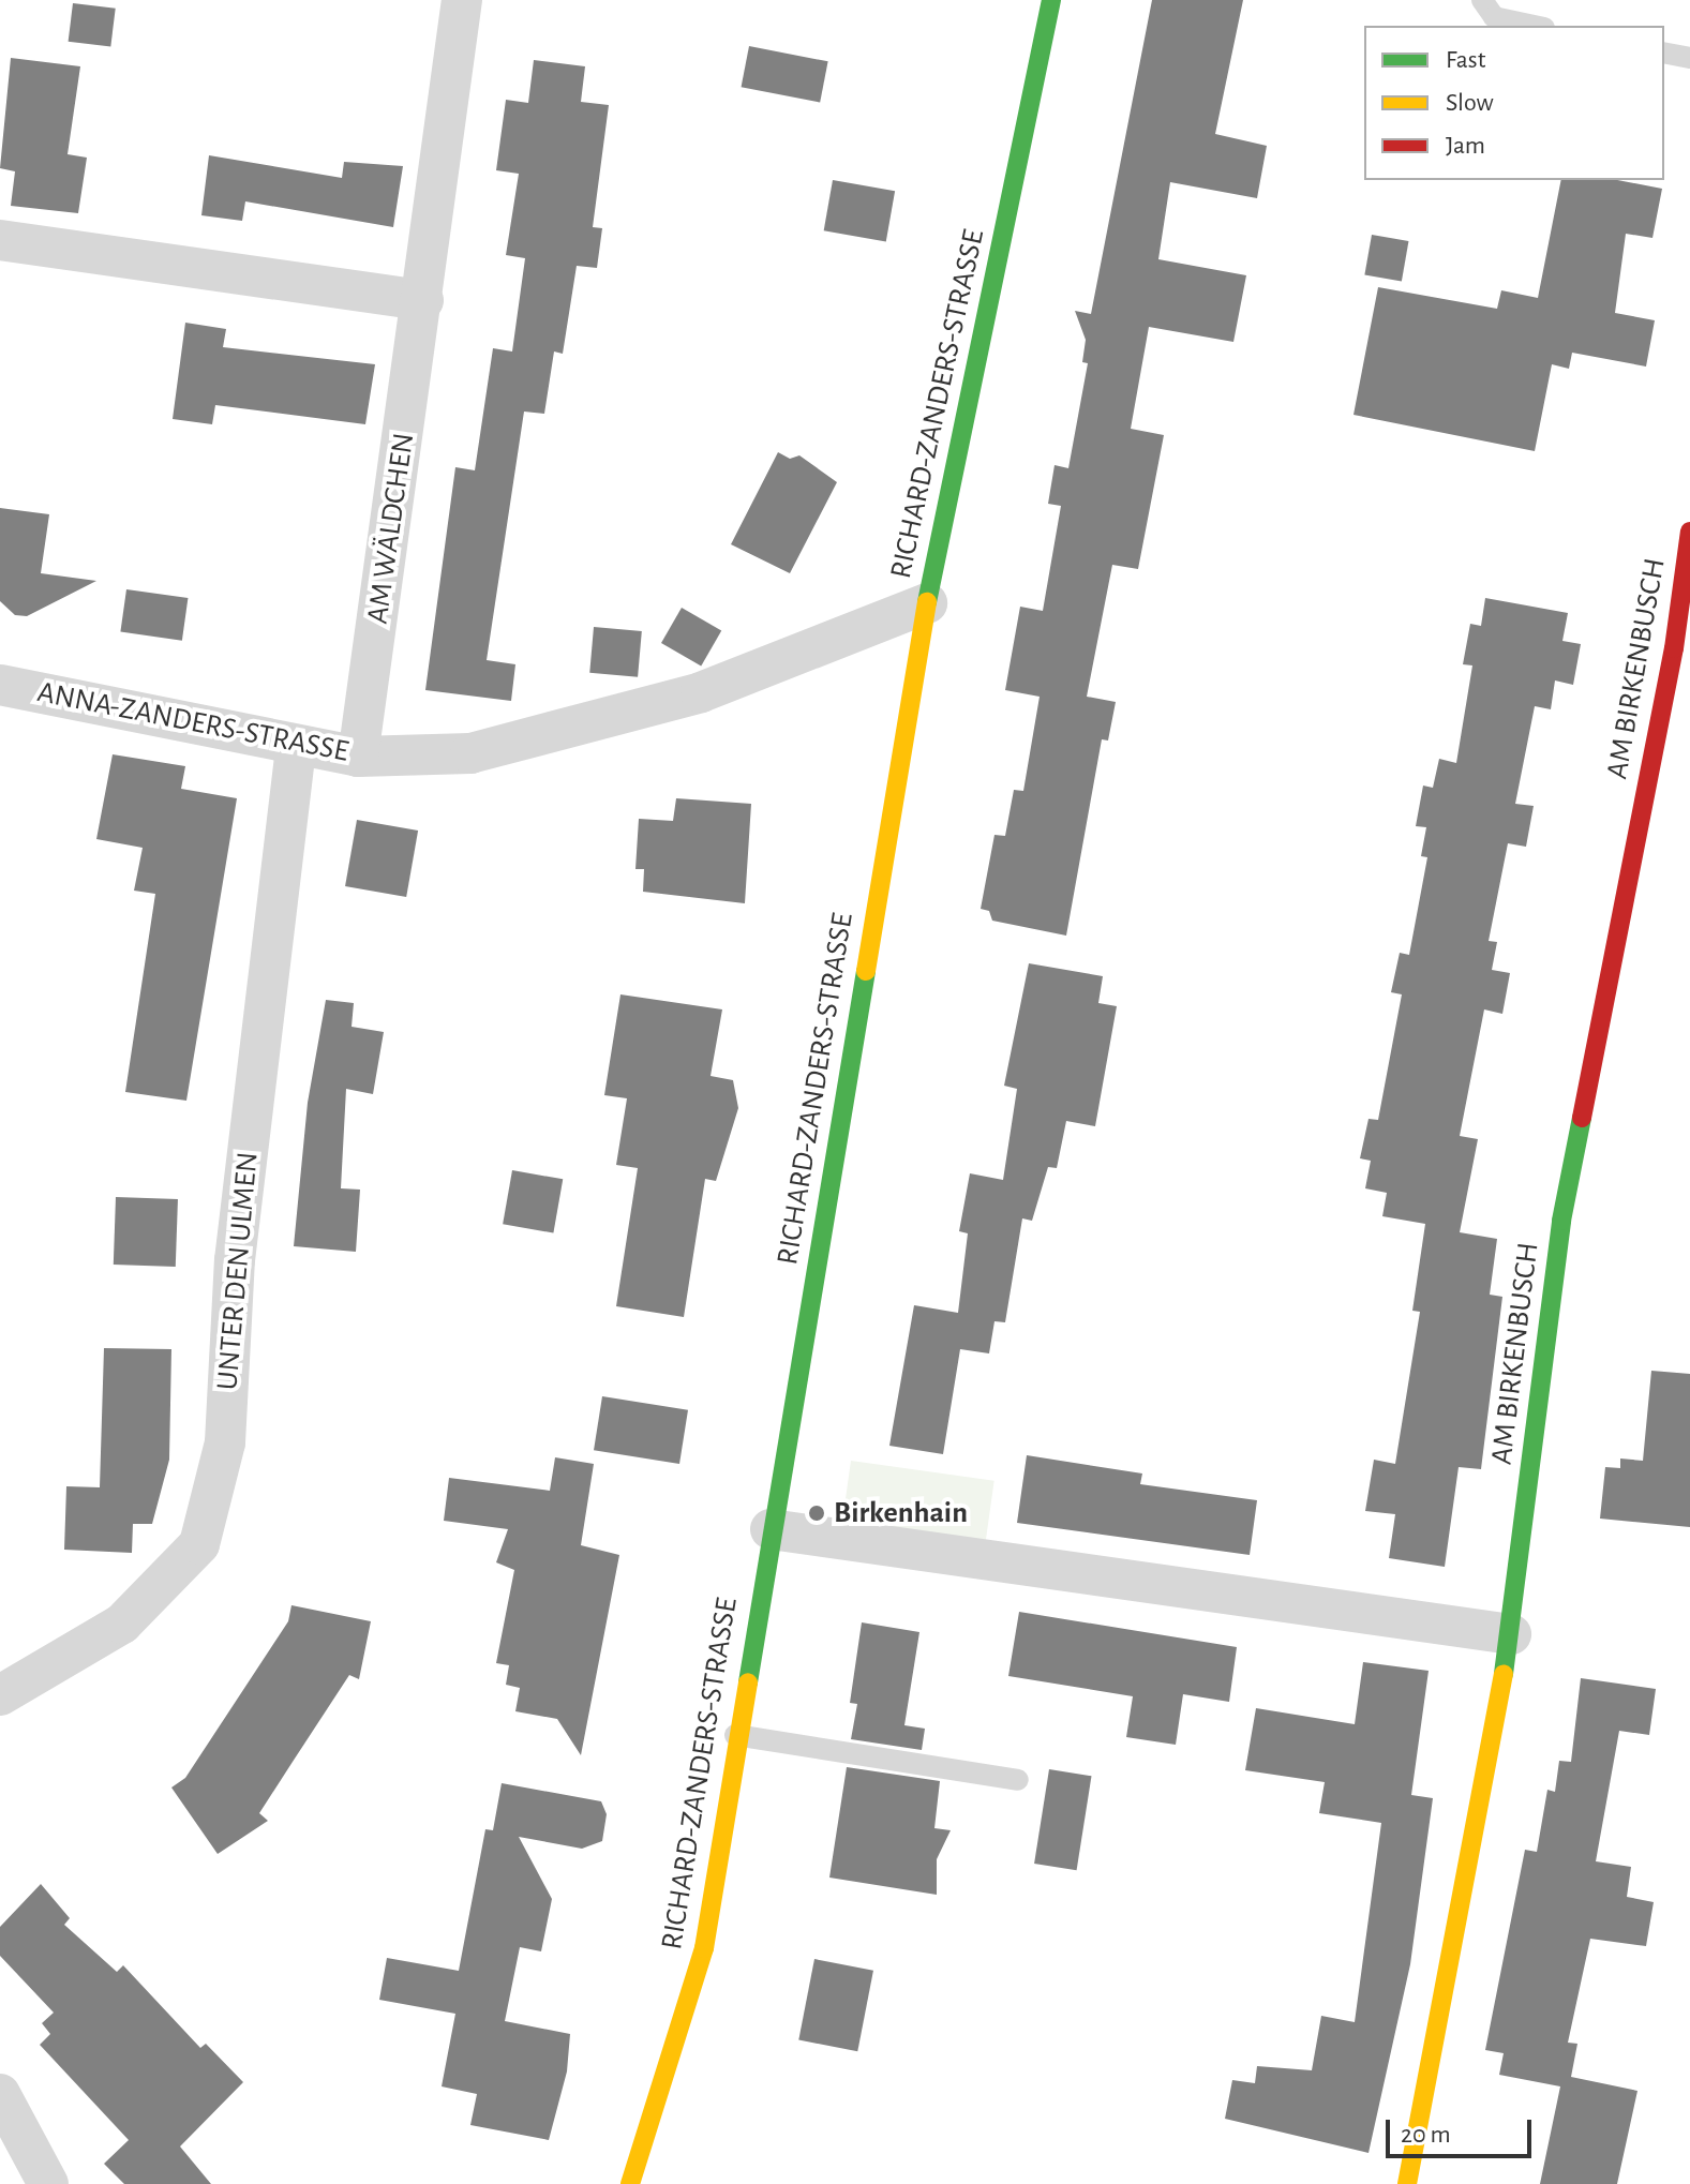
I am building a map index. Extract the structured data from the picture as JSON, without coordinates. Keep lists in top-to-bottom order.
{
  "streets": {
    "street": [
      "RICHARD-ZANDERS-STRASSE",
      "AM WÄLDCHEN",
      "AM BIRKENBUSCH",
      "ANNA-ZANDERS-STRASSE",
      "UNTER DEN ULMEN"
    ]
  },
  "crossings": [
    ["RICHARD-ZANDERS-STRASSE", "ANNA-ZANDERS-STRASSE"],
    ["AM WÄLDCHEN", "ANNA-ZANDERS-STRASSE"],
    ["ANNA-ZANDERS-STRASSE", "UNTER DEN ULMEN"]
  ],
  "places": ["Birkenhain"],
  "legend": ["Fast", "Slow", "Jam"],
  "scale_bar": "20 m"
}
